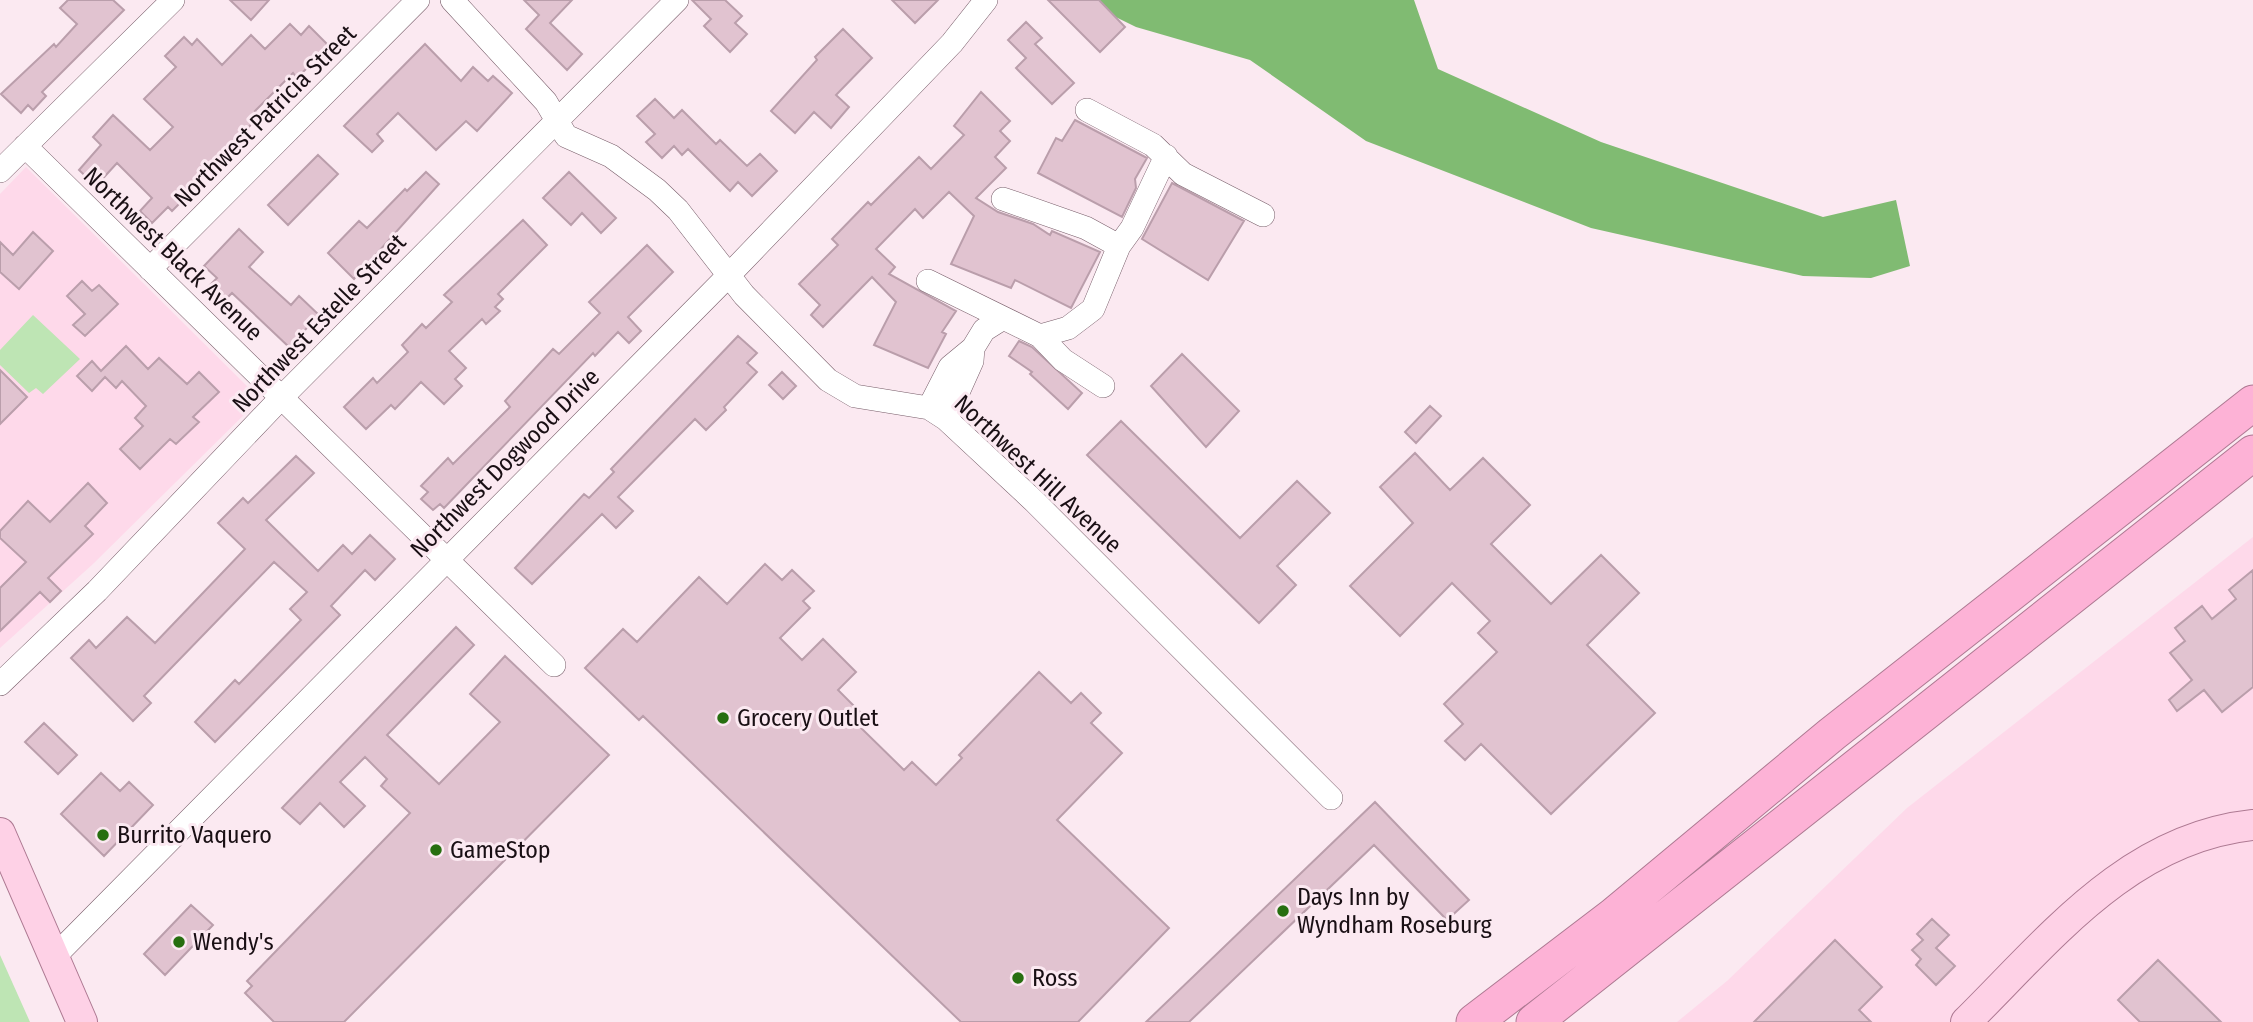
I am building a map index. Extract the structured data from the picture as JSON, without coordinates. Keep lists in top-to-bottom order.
{
  "streets": {
    "street": [
      "Northwest Patricia Street",
      "Northwest Black Avenue",
      "Northwest Estelle Street",
      "Northwest Dogwood Drive",
      "Northwest Hill Avenue"
    ]
  },
  "crossings": [
    ["Northwest Patricia Street", "Northwest Black Avenue"],
    ["Northwest Black Avenue", "Northwest Estelle Street"],
    ["Northwest Black Avenue", "Northwest Dogwood Drive"],
    ["Northwest Estelle Street", "Northwest Hill Avenue"],
    ["Northwest Dogwood Drive", "Northwest Hill Avenue"]
  ],
  "places": [
    "Grocery Outlet",
    "Burrito Vaquero",
    "GameStop",
    "Days Inn by Wyndham Roseburg",
    "Wendy's",
    "Ross"
  ]
}
